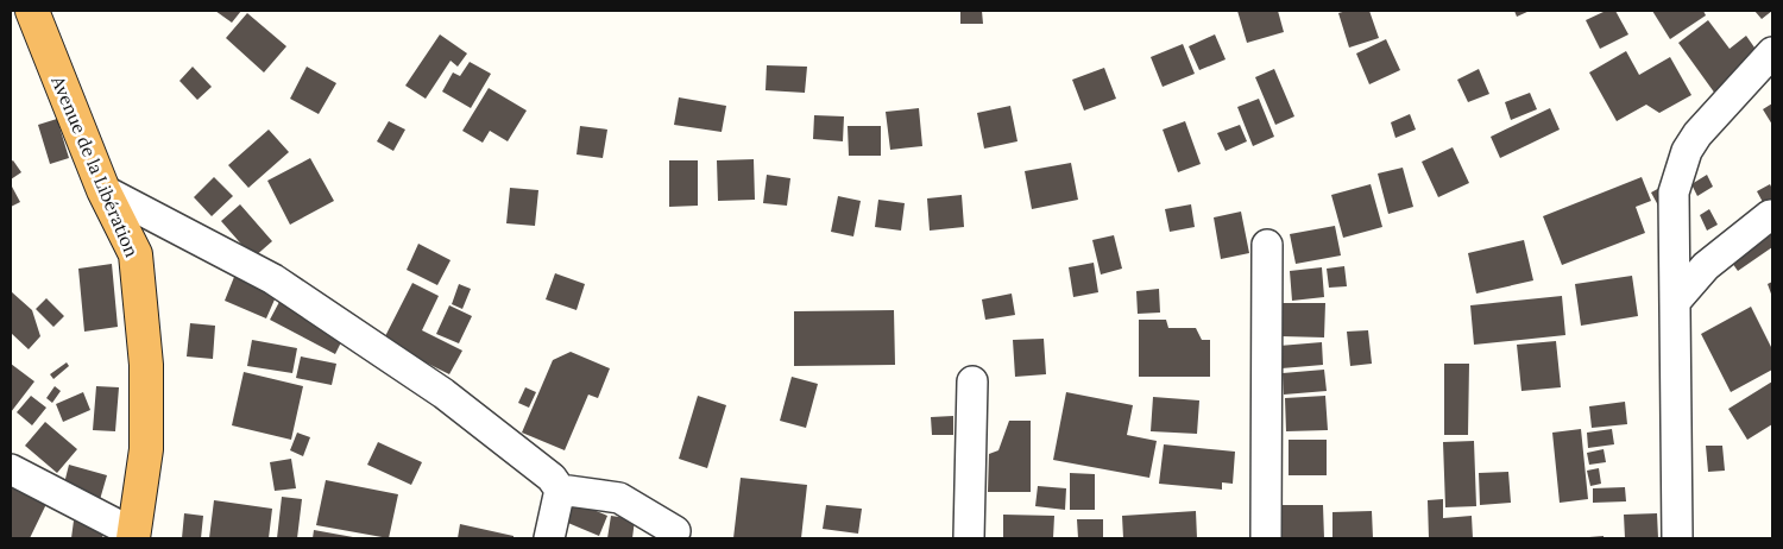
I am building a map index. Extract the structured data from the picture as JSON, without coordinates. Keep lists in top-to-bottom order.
{
  "streets": {
    "highway": ["Avenue de la Libération"]
  }
}
